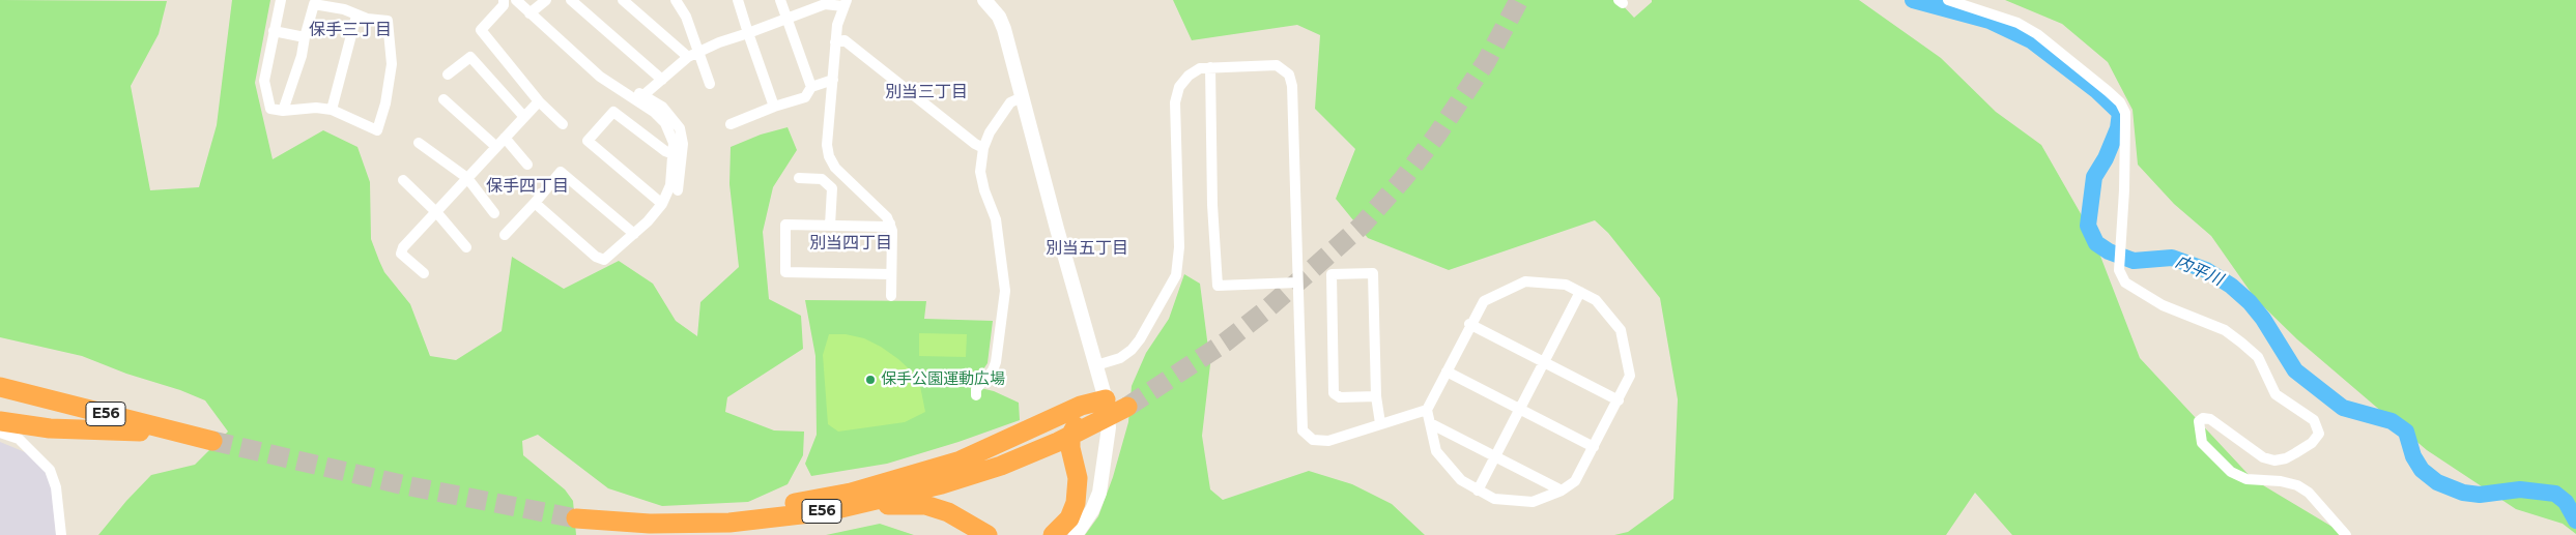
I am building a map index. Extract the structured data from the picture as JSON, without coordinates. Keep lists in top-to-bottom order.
{
  "streets": {
    "highway": ["E56"]
  },
  "districts": [
    "保手三丁目",
    "別当三丁目",
    "保手四丁目",
    "別当四丁目",
    "別当五丁目"
  ],
  "water": ["内平川"],
  "places": ["保手公園運動広場"]
}
